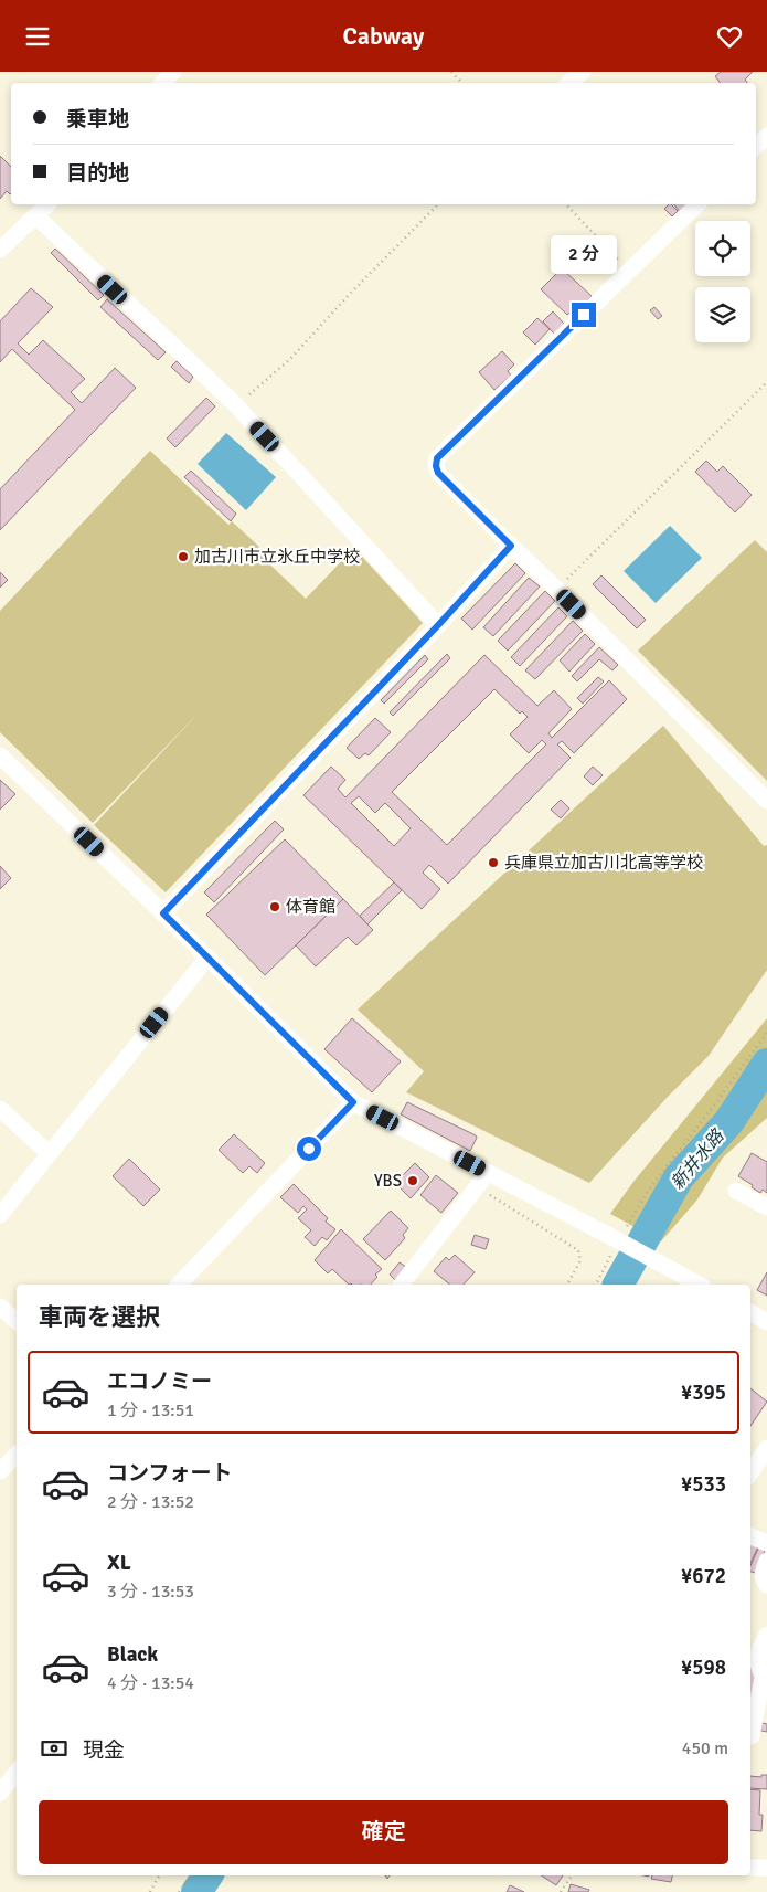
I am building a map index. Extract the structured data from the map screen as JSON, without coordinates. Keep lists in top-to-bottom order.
{
  "water": ["新井水路"],
  "places": [
    "加古川市立氷丘中学校",
    "兵庫県立加古川北高等学校",
    "体育館",
    "YBS"
  ],
  "page": {
    "header": "Cabway",
    "banner": ["乗車地", "目的地"],
    "bubble": "2 分",
    "heading": "車両を選択",
    "list": [
      {
        "name": "エコノミー",
        "note": "1 分 · 13:51",
        "value": "¥395"
      },
      {
        "name": "コンフォート",
        "note": "2 分 · 13:52",
        "value": "¥533"
      },
      {
        "name": "XL",
        "note": "3 分 · 13:53",
        "value": "¥672"
      },
      {
        "name": "Black",
        "note": "4 分 · 13:54",
        "value": "¥598"
      }
    ],
    "pay": ["現金", "450 m"],
    "buttons": "確定"
  }
}
